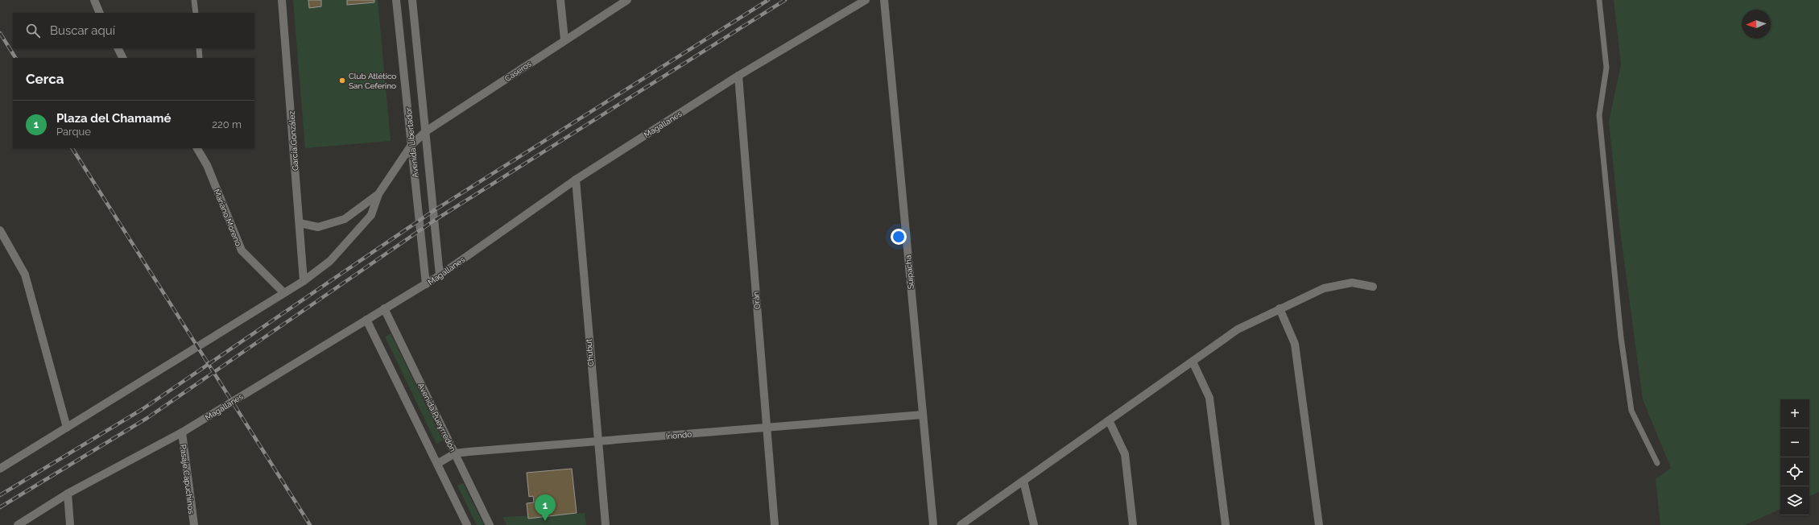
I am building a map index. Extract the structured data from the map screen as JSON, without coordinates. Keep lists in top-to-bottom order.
{
  "streets": {
    "street": [
      "Caseros",
      "Magallanes",
      "García González",
      "Avenida Libertador",
      "Mariano Moreno",
      "Suipacha",
      "Orán",
      "Chubut",
      "Avenida Pueyrredón",
      "Iriondo",
      "Pasaje Capuchinos"
    ]
  },
  "crossings": [
    ["Caseros", "Avenida Libertador"],
    ["Magallanes", "Avenida Libertador"],
    ["Magallanes", "Orán"],
    ["Magallanes", "Chubut"],
    ["Magallanes", "Avenida Pueyrredón"],
    ["Magallanes", "Pasaje Capuchinos"],
    ["Suipacha", "Iriondo"],
    ["Orán", "Iriondo"],
    ["Chubut", "Iriondo"],
    ["Avenida Pueyrredón", "Iriondo"]
  ],
  "places": ["Club Atlético San Ceferino"],
  "north": "left",
  "page": {
    "search": "Buscar aquí",
    "heading": "Cerca",
    "list": [
      {
        "mark": "1",
        "name": "Plaza del Chamamé",
        "note": "Parque",
        "value": "220 m"
      }
    ],
    "map_buttons": ["+", "−"],
    "pins": "1"
  }
}
